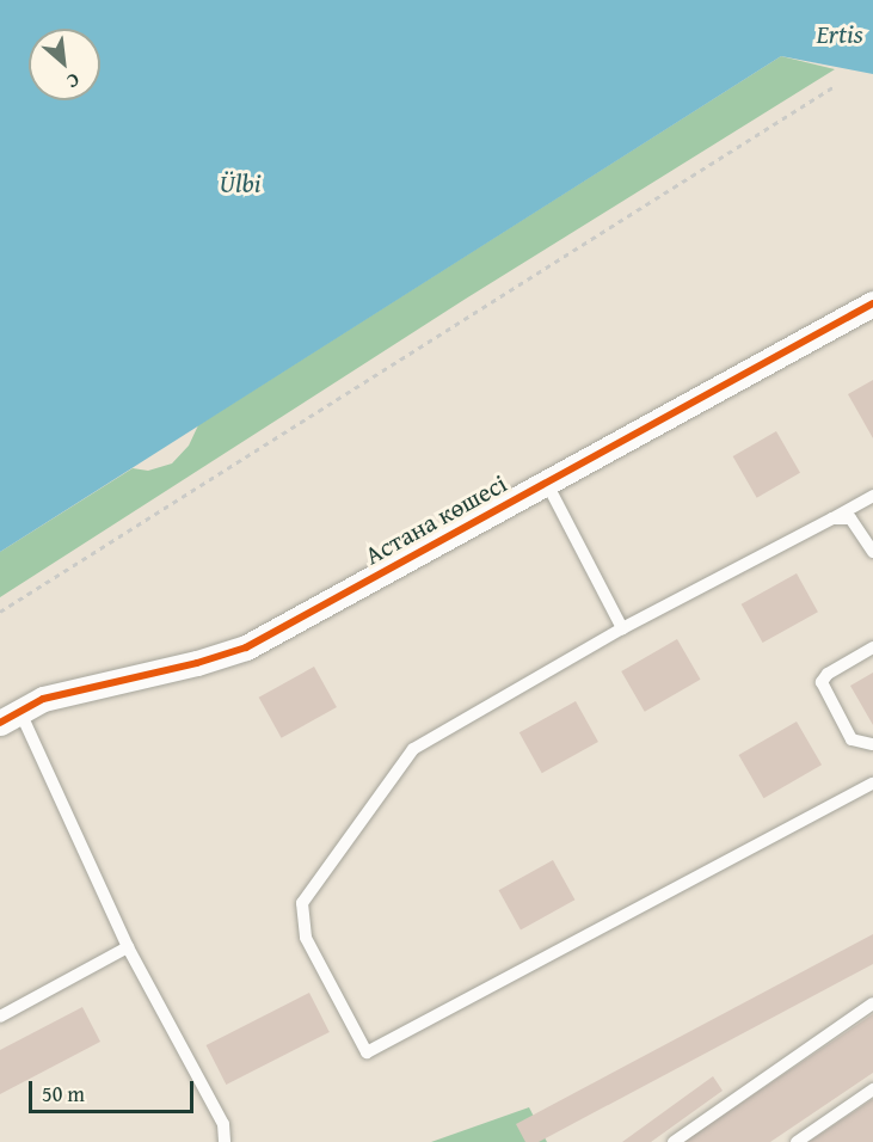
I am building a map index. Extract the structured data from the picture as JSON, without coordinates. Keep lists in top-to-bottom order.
{
  "streets": {
    "street": ["Астана көшесі"]
  },
  "water": ["Ertis", "Ülbi"],
  "scale_bar": "50 m",
  "north": "bottom right"
}
